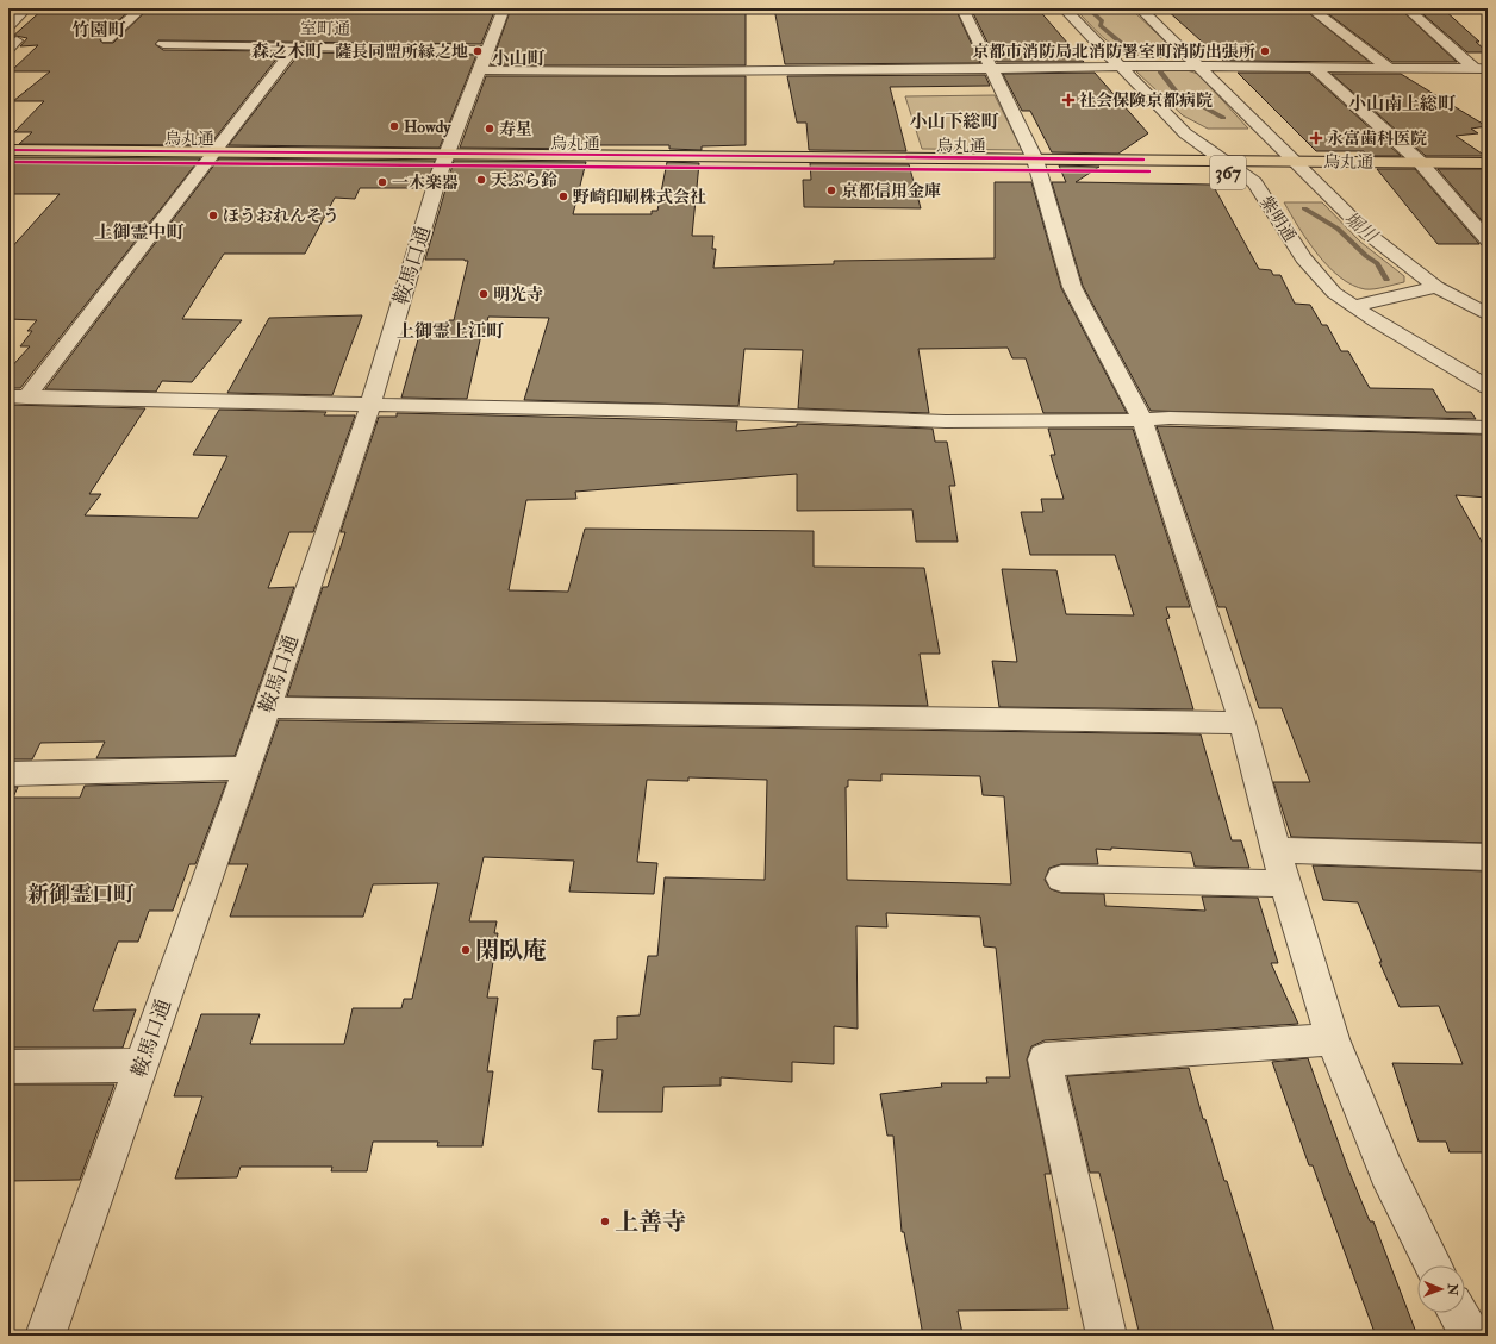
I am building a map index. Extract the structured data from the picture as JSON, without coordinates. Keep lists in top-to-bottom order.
{
  "streets": {
    "highway": ["烏丸通", "367"],
    "street": ["室町通", "紫明通", "鞍馬口通"]
  },
  "crossings": [
    ["室町通", "鞍馬口通"],
    ["烏丸通", "紫明通"],
    ["烏丸通", "鞍馬口通"]
  ],
  "districts": [
    "竹園町",
    "森之木町",
    "小山町",
    "小山南上総町",
    "小山下総町",
    "上御霊中町",
    "上御霊上江町",
    "新御霊口町"
  ],
  "water": ["堀川"],
  "places": {
    "other": [
      "薩長同盟所縁之地",
      "京都市消防局北消防署室町消防出張所",
      "Howdy",
      "寿星",
      "天ぷら鈴",
      "一木楽器",
      "京都信用金庫",
      "野崎印刷株式会社",
      "ほうおれんそう",
      "明光寺",
      "閑臥庵",
      "上善寺"
    ],
    "health": ["社会保険京都病院", "永富歯科医院"]
  },
  "north": "right"
}
